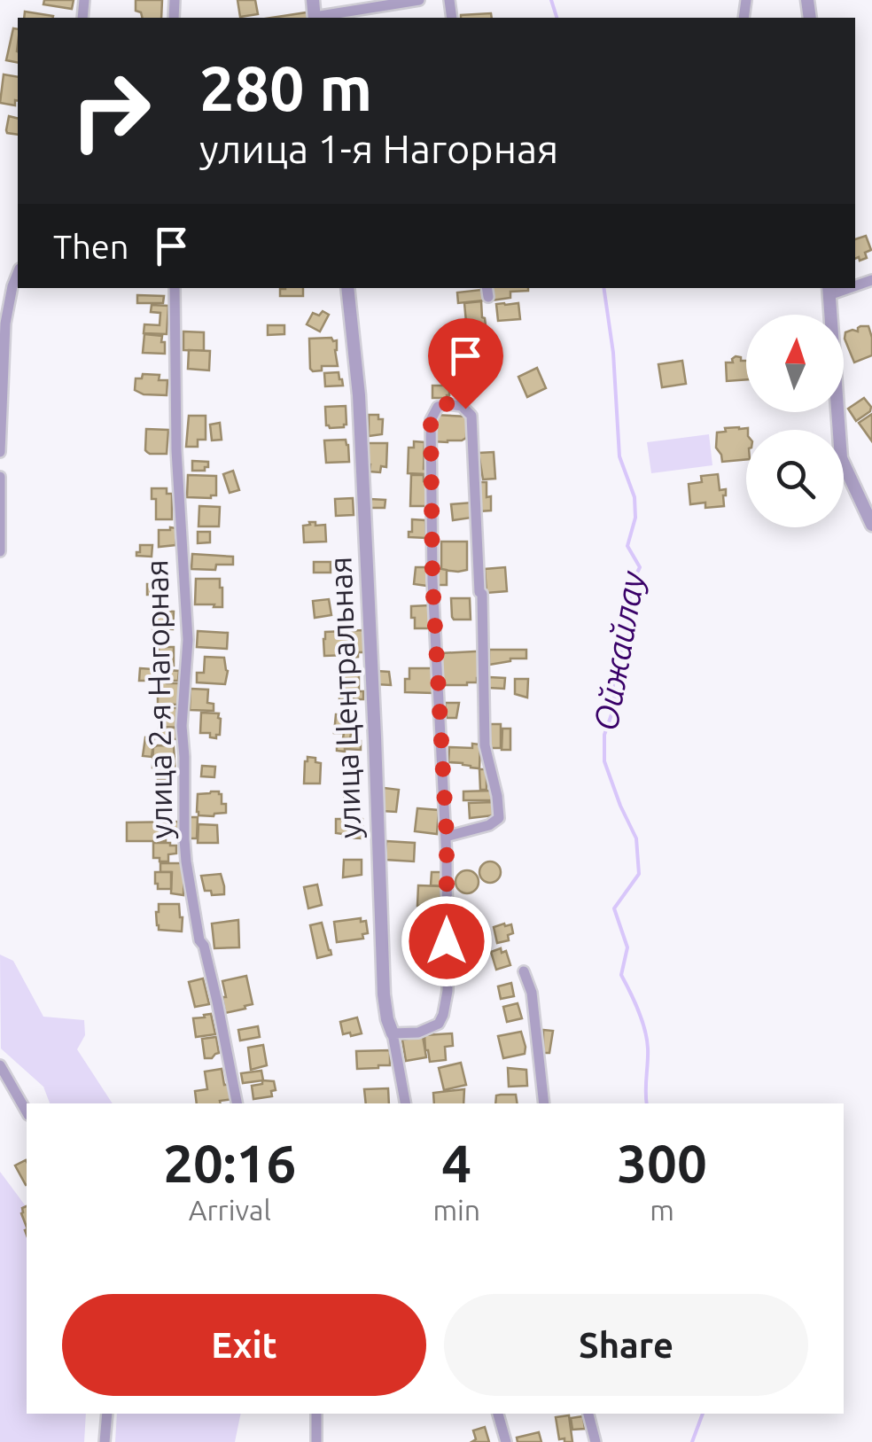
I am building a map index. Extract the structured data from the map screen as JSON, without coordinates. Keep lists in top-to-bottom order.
{
  "streets": {
    "street": ["улица Центральная", "улица 2-я Нагорная"]
  },
  "water": ["Ойжайлау"],
  "north": "top",
  "page": {
    "turn": ["280 m", "улица 1-я Нагорная"],
    "then": "Then",
    "eta": [
      "20:16",
      "Arrival",
      "4",
      "min",
      "300",
      "m"
    ],
    "buttons": ["Exit", "Share"]
  }
}
